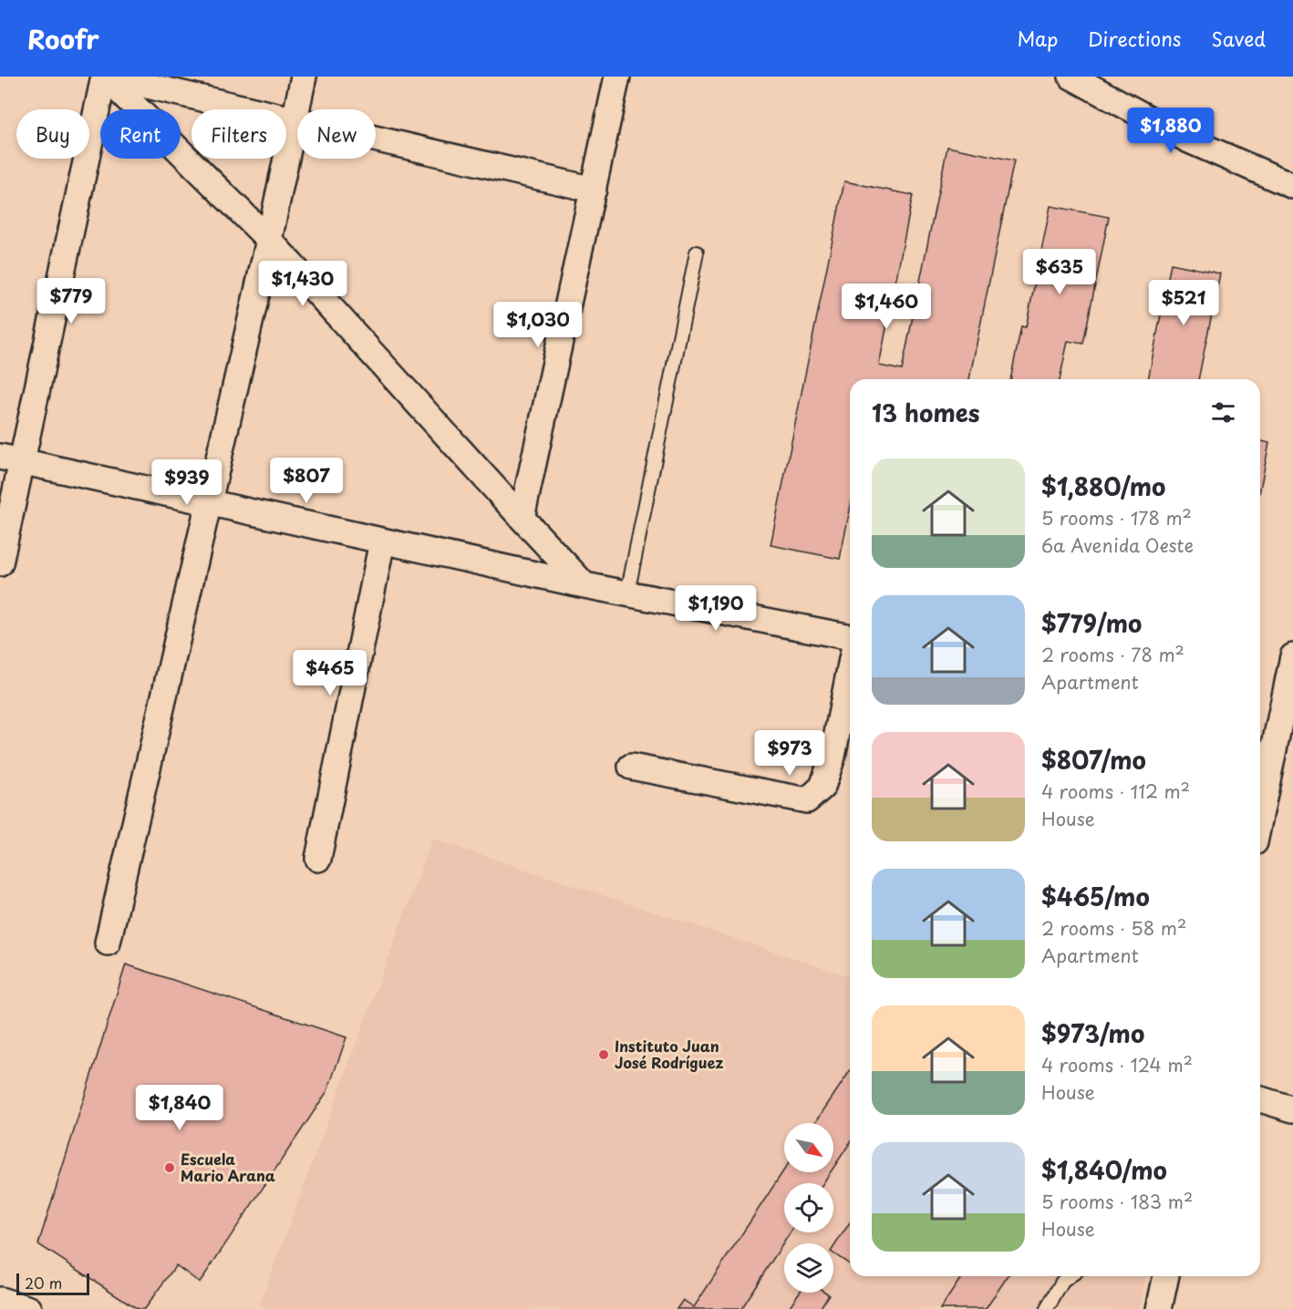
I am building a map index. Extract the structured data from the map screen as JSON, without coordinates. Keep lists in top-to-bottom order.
{
  "places": ["Instituto Juan José Rodríguez", "Escuela Mario Arana"],
  "scale_bar": "20 m",
  "north": "bottom right",
  "page": {
    "header": "Roofr",
    "nav": ["Map", "Directions", "Saved"],
    "price": [
      "$1,880",
      "$635",
      "$1,430",
      "$779",
      "$521",
      "$1,460",
      "$1,030",
      "$807",
      "$939",
      "$1,190",
      "$465",
      "$973",
      "$1,840"
    ],
    "chip": [
      "Buy",
      "Rent",
      "Filters",
      "New"
    ],
    "heading": "13 homes",
    "list": [
      {
        "name": "$1,880/mo",
        "note": "5 rooms · 178 m² · 6a Avenida Oeste"
      },
      {
        "name": "$779/mo",
        "note": "2 rooms · 78 m² · Apartment"
      },
      {
        "name": "$807/mo",
        "note": "4 rooms · 112 m² · House"
      },
      {
        "name": "$465/mo",
        "note": "2 rooms · 58 m² · Apartment"
      },
      {
        "name": "$973/mo",
        "note": "4 rooms · 124 m² · House"
      },
      {
        "name": "$1,840/mo",
        "note": "5 rooms · 183 m² · House"
      }
    ],
    "scale": "20 m"
  }
}
